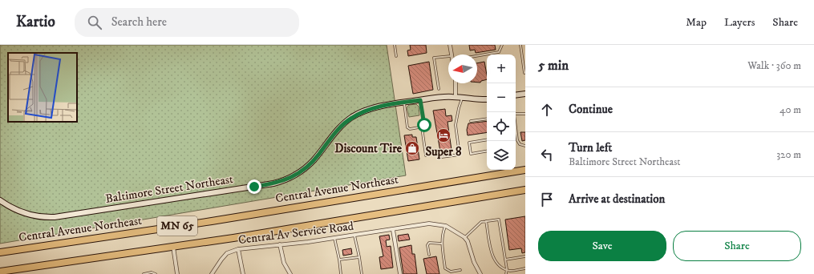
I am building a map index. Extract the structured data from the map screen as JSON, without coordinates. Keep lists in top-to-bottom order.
{
  "streets": {
    "highway": ["Central Avenue Northeast", "MN 65"],
    "street": ["Baltimore Street Northeast", "Central Av Service Road"]
  },
  "places": {
    "hotel": ["Super 8"],
    "shop": ["Discount Tire"]
  },
  "north": "left",
  "page": {
    "header": "Kartio",
    "search": "Search here",
    "nav": ["Map", "Layers", "Share"],
    "heading": ["5 min", "Walk · 360 m"],
    "map_buttons": ["+", "−"],
    "list": [
      ["Continue", "40 m"],
      ["Turn left", "Baltimore Street Northeast", "320 m"],
      "Arrive at destination"
    ],
    "buttons": ["Save", "Share"]
  }
}
